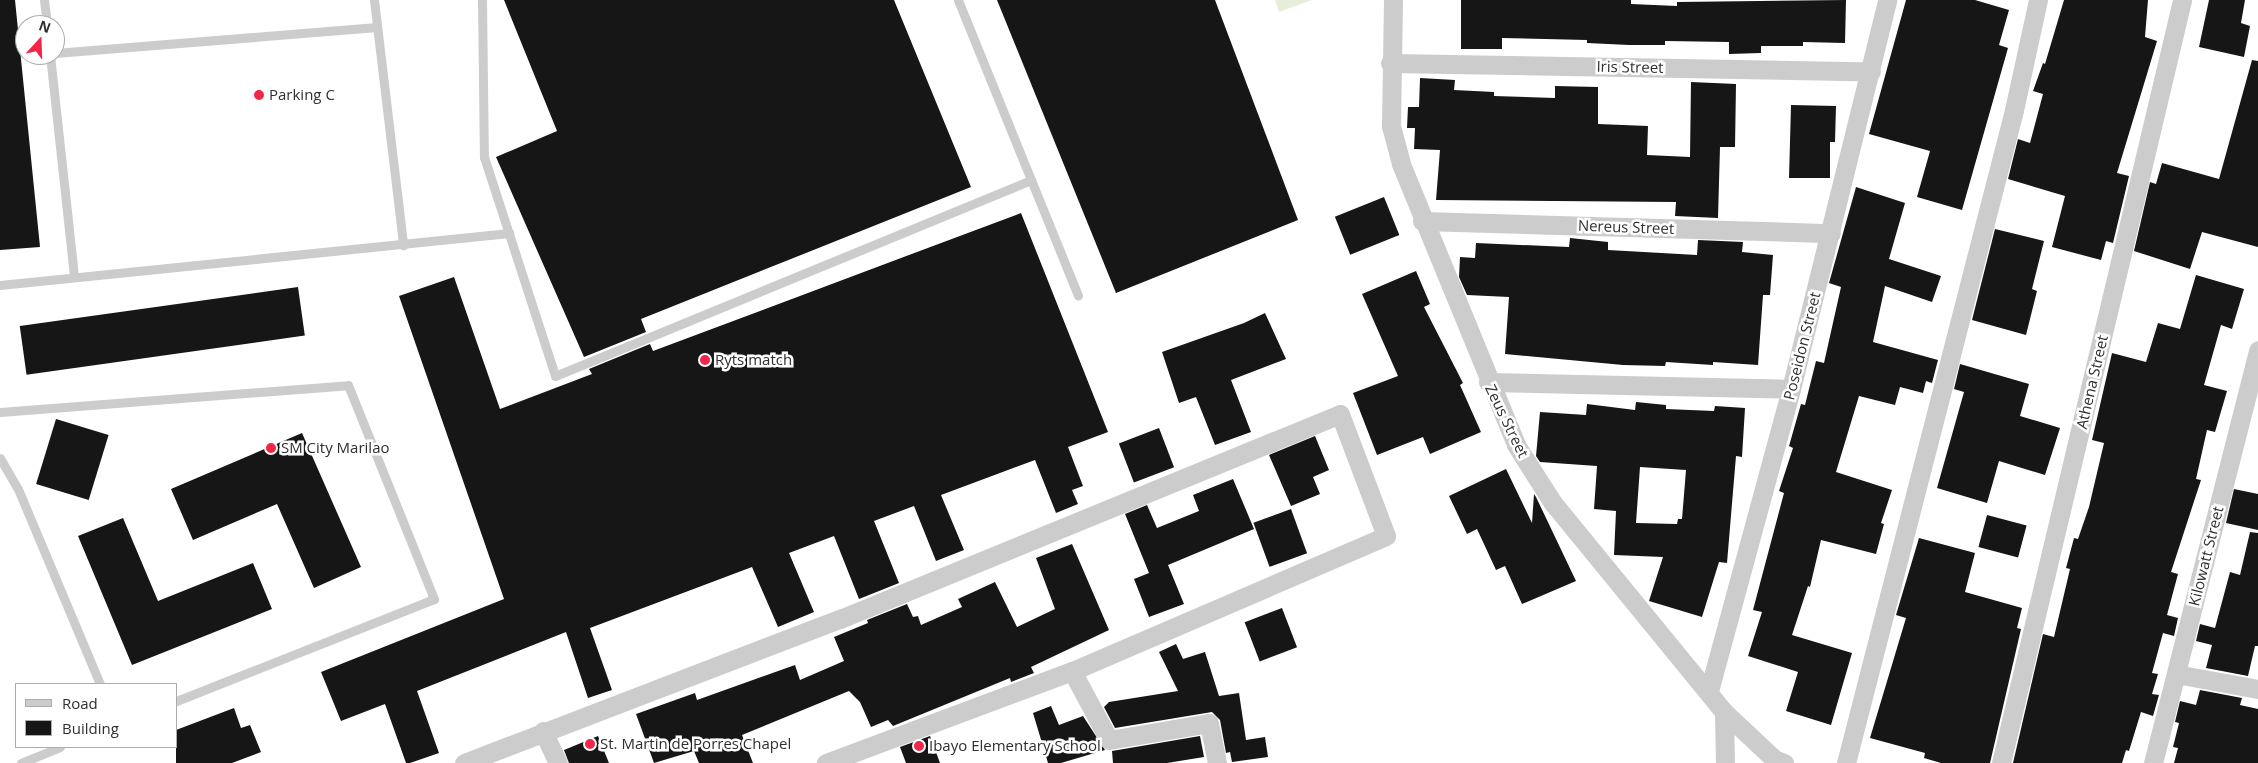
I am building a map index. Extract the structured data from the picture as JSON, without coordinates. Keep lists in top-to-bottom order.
{
  "streets": {
    "street": [
      "Iris Street",
      "Nereus Street",
      "Poseidon Street",
      "Athena Street",
      "Zeus Street",
      "Kilowatt Street"
    ]
  },
  "crossings": [
    ["Iris Street", "Poseidon Street"],
    ["Iris Street", "Zeus Street"],
    ["Nereus Street", "Poseidon Street"],
    ["Nereus Street", "Zeus Street"],
    ["Poseidon Street", "Zeus Street"]
  ],
  "places": [
    "Parking C",
    "Ryts match",
    "SM City Marilao",
    "St. Martin de Porres Chapel",
    "Ibayo Elementary School"
  ],
  "legend": ["Road", "Building"],
  "north": "top"
}
